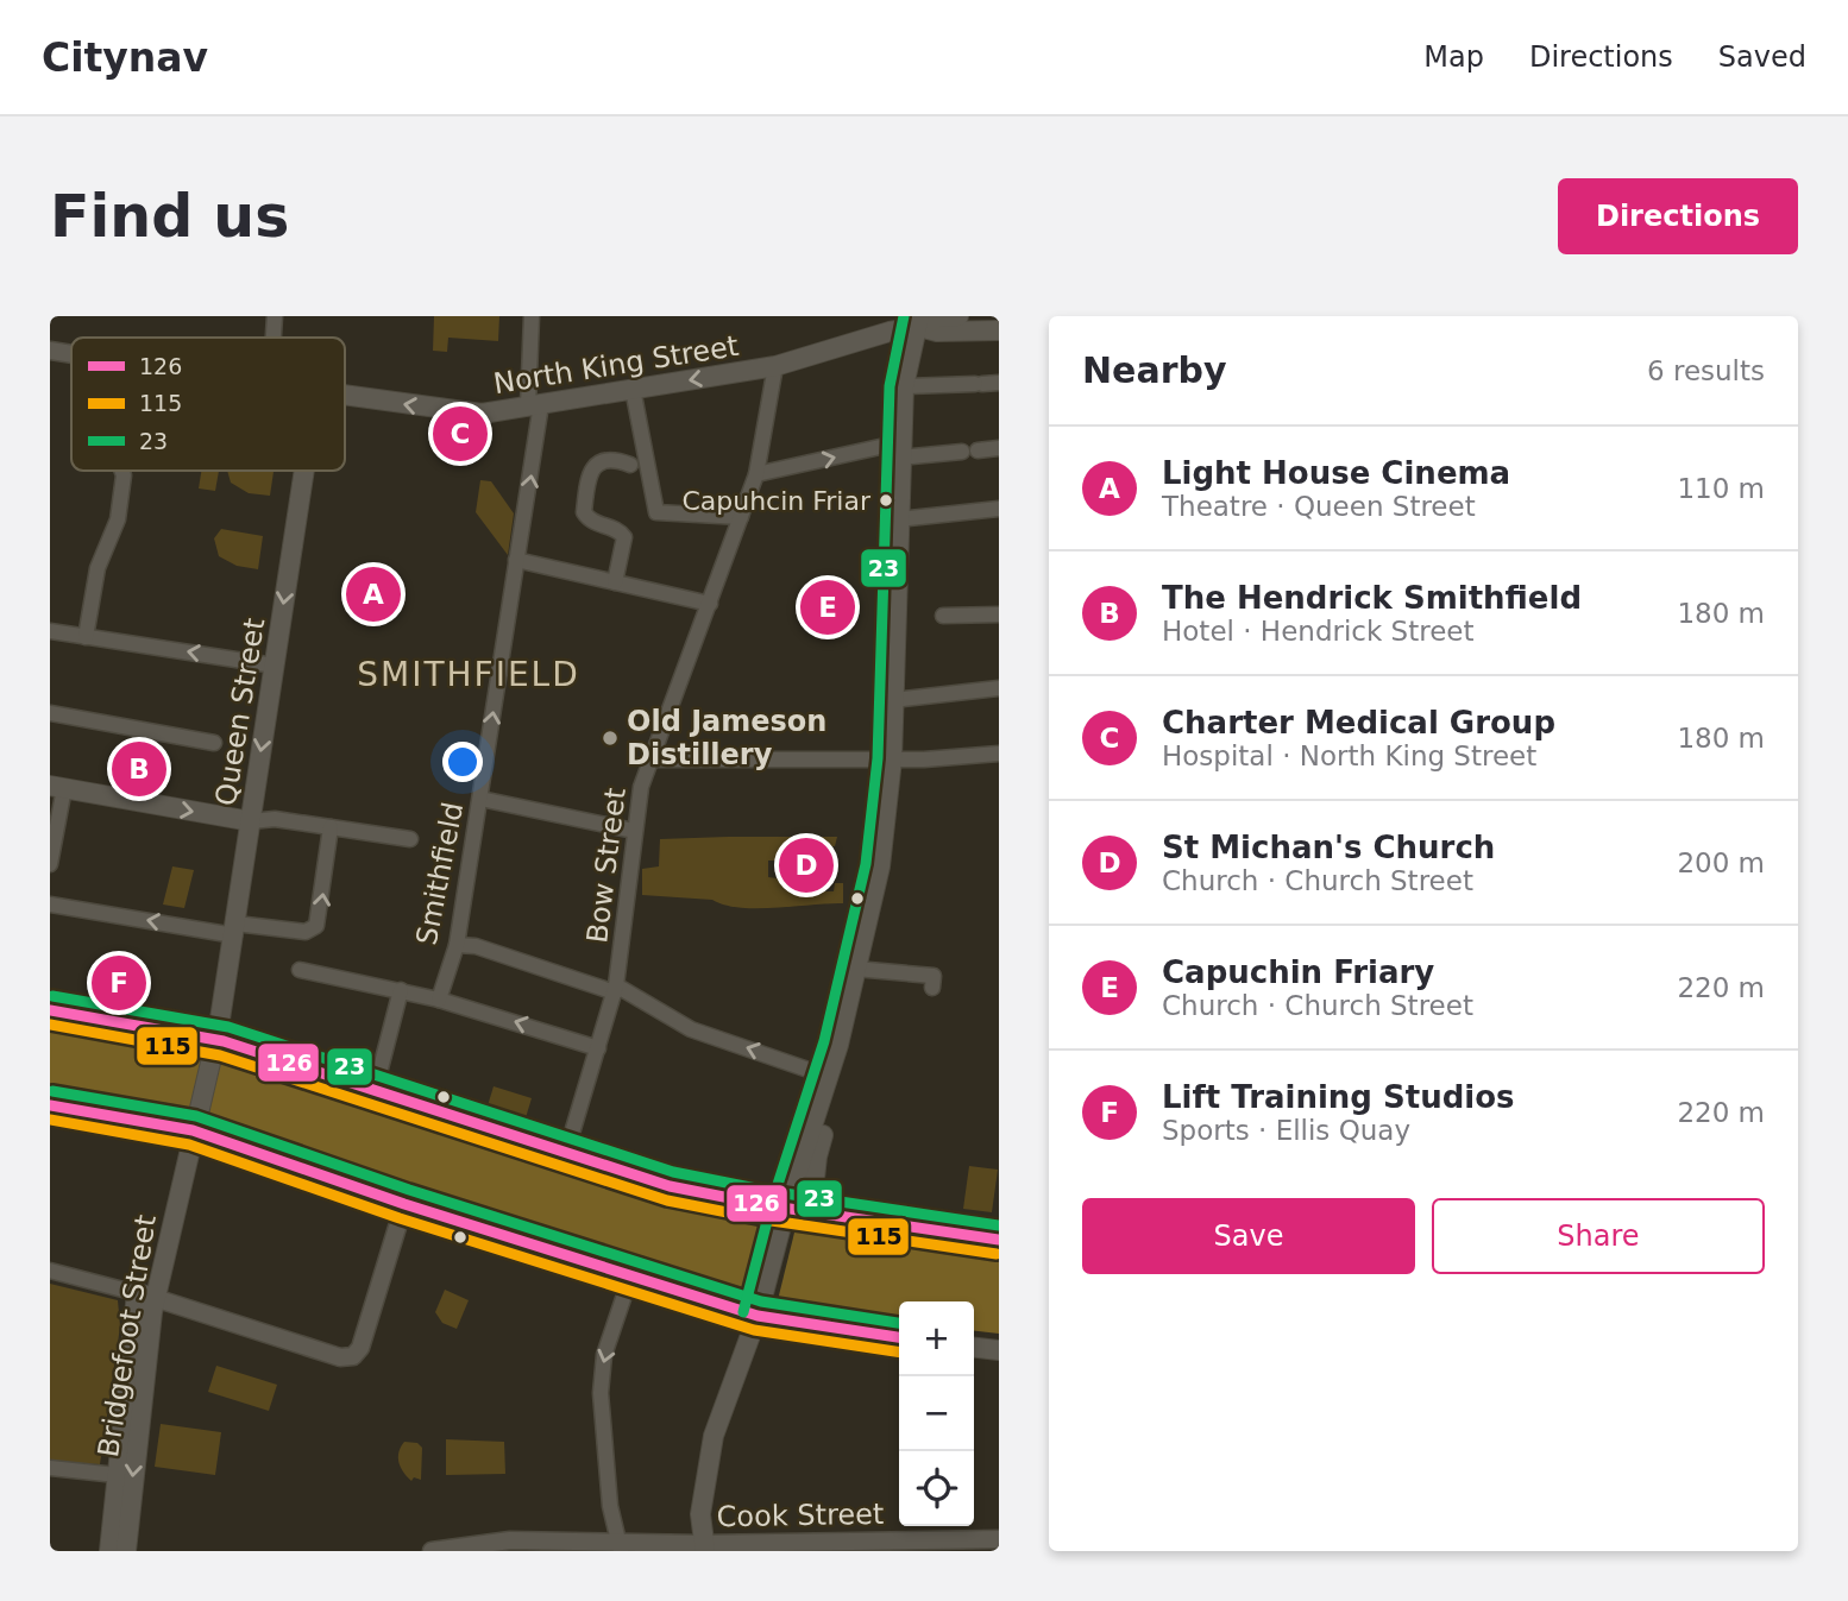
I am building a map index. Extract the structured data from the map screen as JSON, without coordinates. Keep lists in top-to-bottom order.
{
  "streets": {
    "main road": ["North King Street", "Queen Street", "Bridgefoot Street"],
    "street": ["Bow Street", "Smithfield", "Cook Street"]
  },
  "crossings": [
    ["North King Street", "Bow Street"],
    ["North King Street", "Smithfield"],
    ["Queen Street", "Bridgefoot Street"]
  ],
  "one_way": ["North King Street", "Queen Street", "Smithfield"],
  "districts": ["SMITHFIELD"],
  "places": ["Capuhcin Friar", "Old Jameson Distillery"],
  "lines": ["transit line 23", "transit line 126", "transit line 115"],
  "legend": ["126", "115", "23"],
  "page": {
    "header": "Citynav",
    "nav": ["Map", "Directions", "Saved"],
    "buttons": [
      "Directions",
      ["Save", "Share"]
    ],
    "title": "Find us",
    "heading": ["Nearby", "6 results"],
    "pins": [
      "C",
      "A",
      "E",
      "B",
      "D",
      "F"
    ],
    "list": [
      {
        "mark": "A",
        "name": "Light House Cinema",
        "note": "Theatre · Queen Street",
        "value": "110 m"
      },
      {
        "mark": "B",
        "name": "The Hendrick Smithfield",
        "note": "Hotel · Hendrick Street",
        "value": "180 m"
      },
      {
        "mark": "C",
        "name": "Charter Medical Group",
        "note": "Hospital · North King Street",
        "value": "180 m"
      },
      {
        "mark": "D",
        "name": "St Michan's Church",
        "note": "Church · Church Street",
        "value": "200 m"
      },
      {
        "mark": "E",
        "name": "Capuchin Friary",
        "note": "Church · Church Street",
        "value": "220 m"
      },
      {
        "mark": "F",
        "name": "Lift Training Studios",
        "note": "Sports · Ellis Quay",
        "value": "220 m"
      }
    ],
    "map_buttons": ["+", "−"]
  }
}
